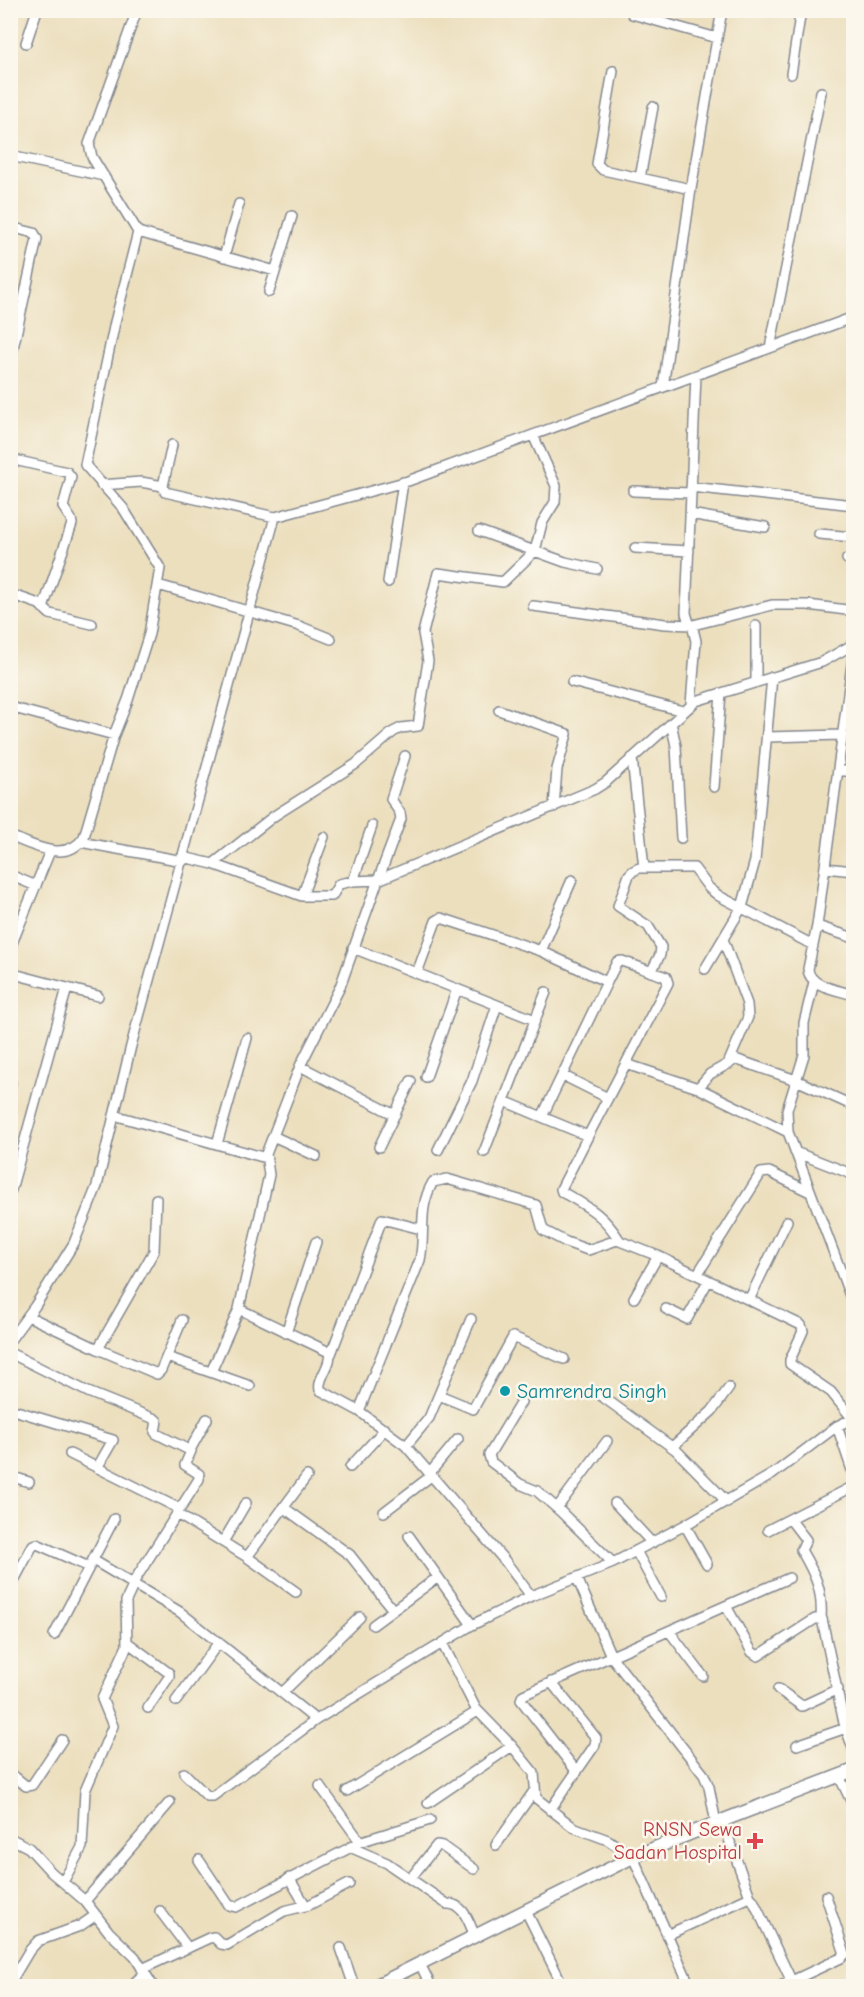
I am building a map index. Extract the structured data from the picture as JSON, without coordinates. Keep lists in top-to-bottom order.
{
  "places": {
    "other": ["Samrendra Singh"],
    "health": ["RNSN Sewa Sadan Hospital"]
  }
}
